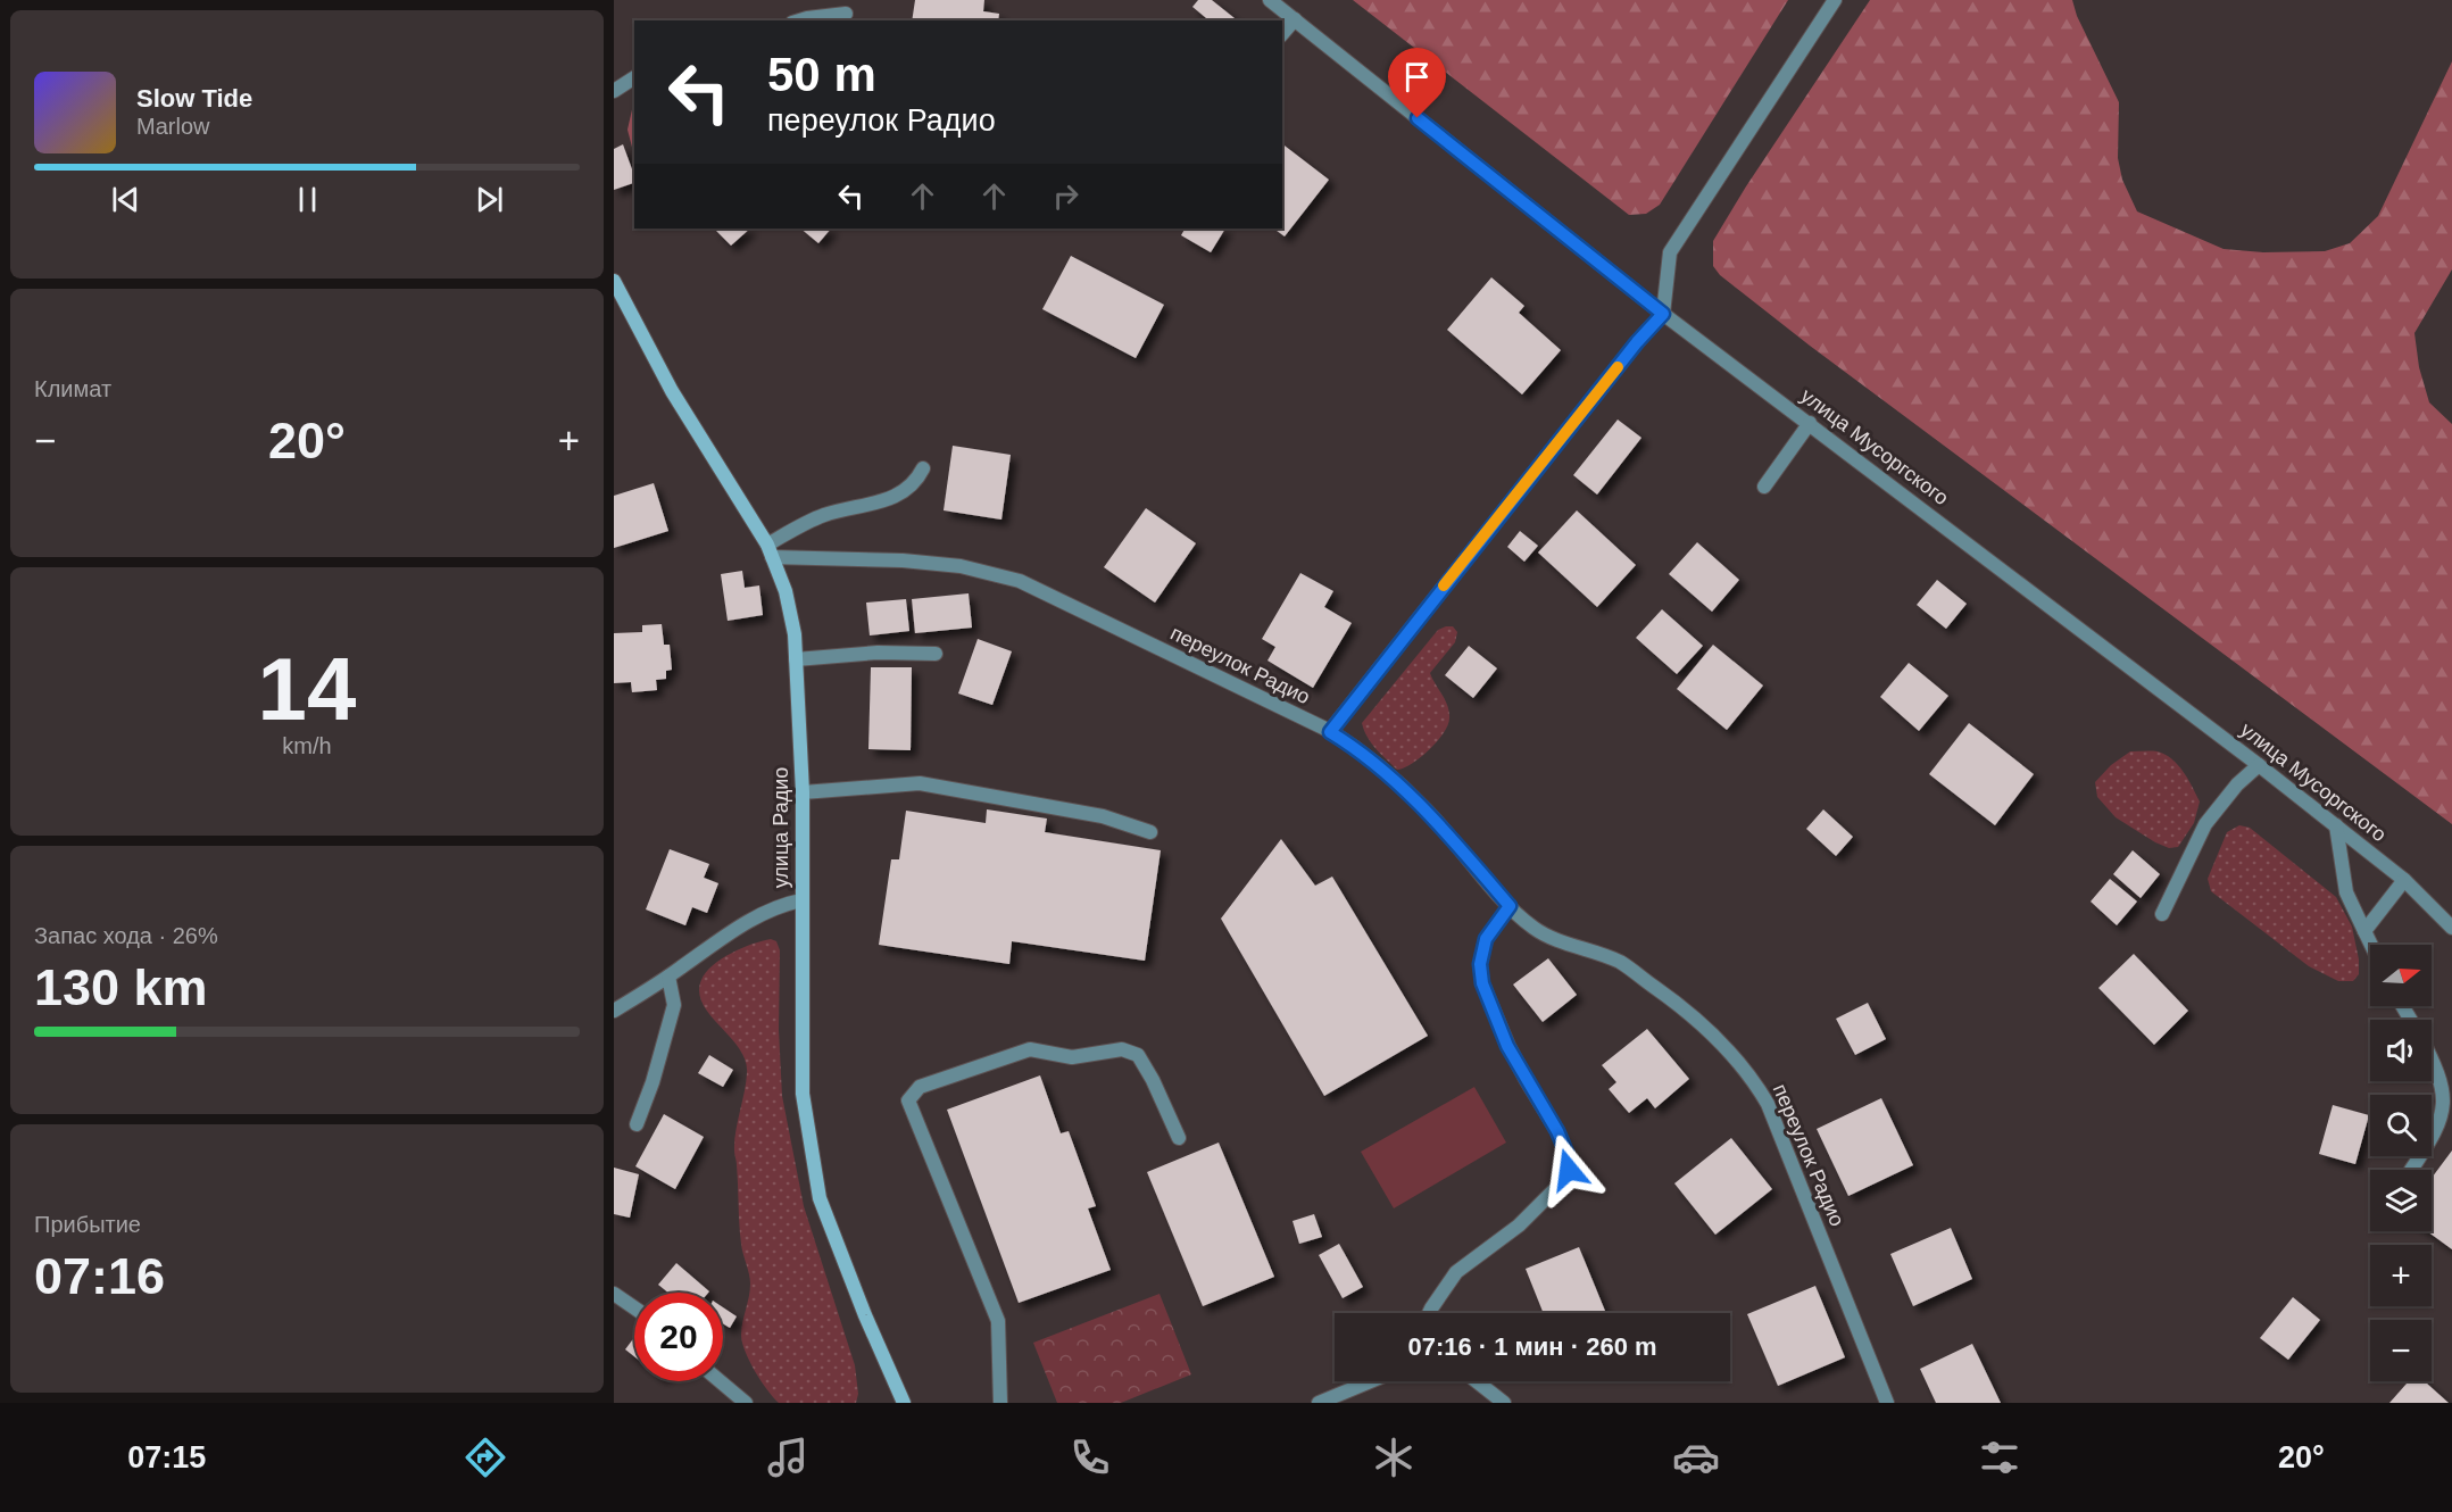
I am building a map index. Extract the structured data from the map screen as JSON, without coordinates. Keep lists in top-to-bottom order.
{
  "streets": {
    "main road": ["улица Радио"],
    "lane": ["улица Мусоргского", "переулок Радио"]
  },
  "crossings": [
    ["переулок Радио", "улица Радио"]
  ],
  "north": "right",
  "page": {
    "turn": ["50 m", "переулок Радио"],
    "song": ["Slow Tide", "Marlow"],
    "tile": [
      "Климат",
      ["14", "km/h"],
      ["Запас хода · 26%", "130 km"],
      ["Прибытие", "07:16"]
    ],
    "heat": ["−", "20°", "+"],
    "map_buttons": ["+", "−"],
    "limit": "20",
    "trip": "07:16 · 1 мин · 260 m",
    "tabs": ["07:15", "20°"]
  }
}
